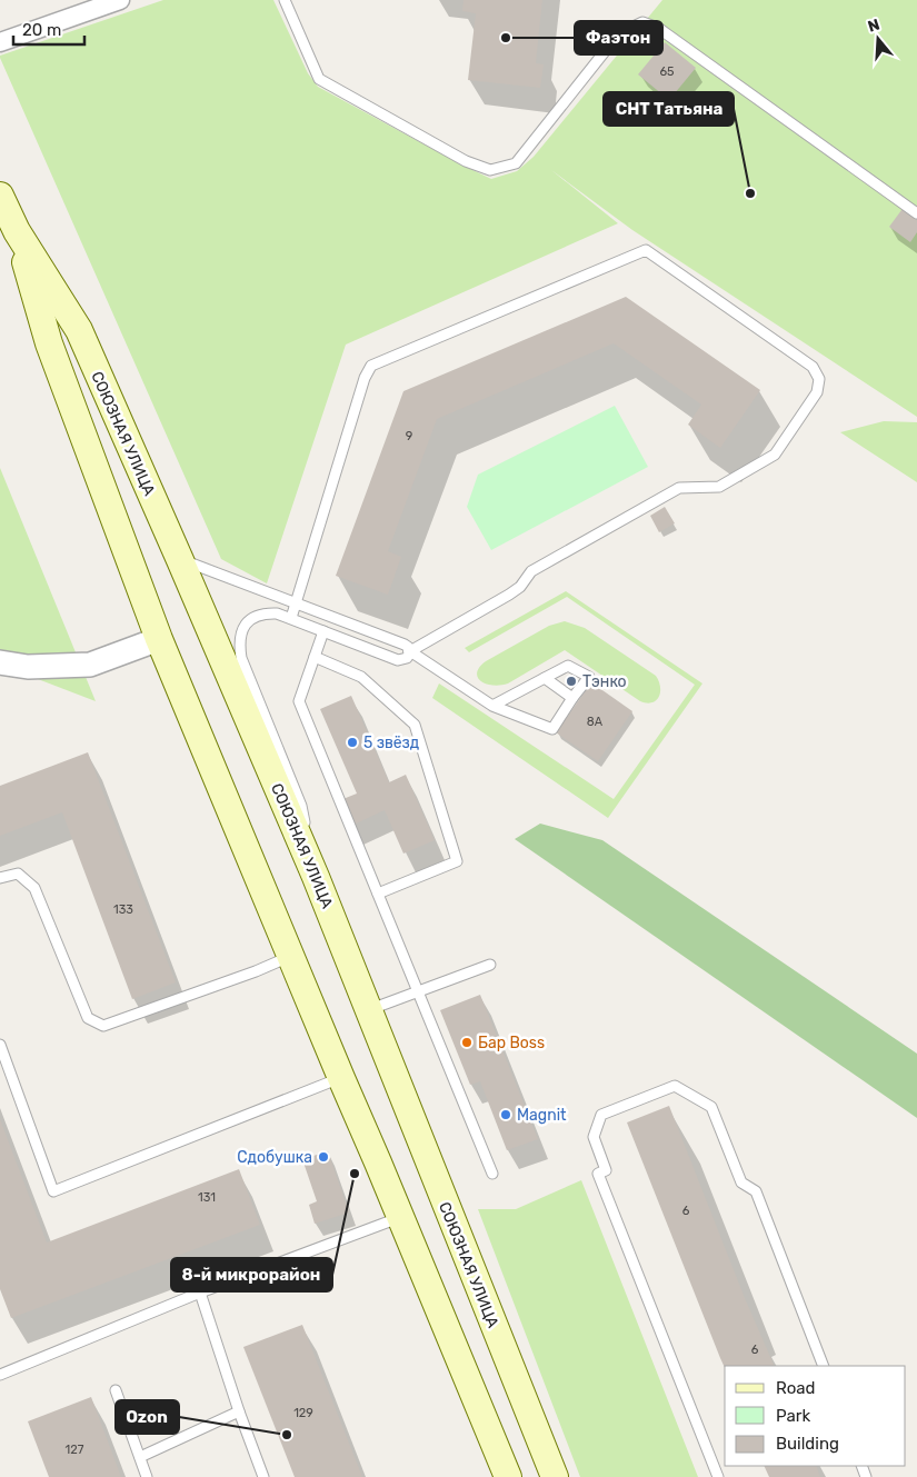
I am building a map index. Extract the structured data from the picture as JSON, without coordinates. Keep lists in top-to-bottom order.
{
  "streets": {
    "main road": ["СОЮЗНАЯ УЛИЦА"]
  },
  "places": [
    "Фаэтон",
    "СНТ Татьяна",
    "Тэнко",
    "5 звёзд",
    "Бар Boss",
    "Magnit",
    "Сдобушка",
    "8-й микрорайон",
    "Ozon"
  ],
  "house_numbers": [
    "65",
    "9",
    "8А",
    "133",
    "131",
    "6",
    "6",
    "129",
    "127"
  ],
  "legend": ["Road", "Park", "Building"],
  "scale_bar": "20 m",
  "north": "top"
}
